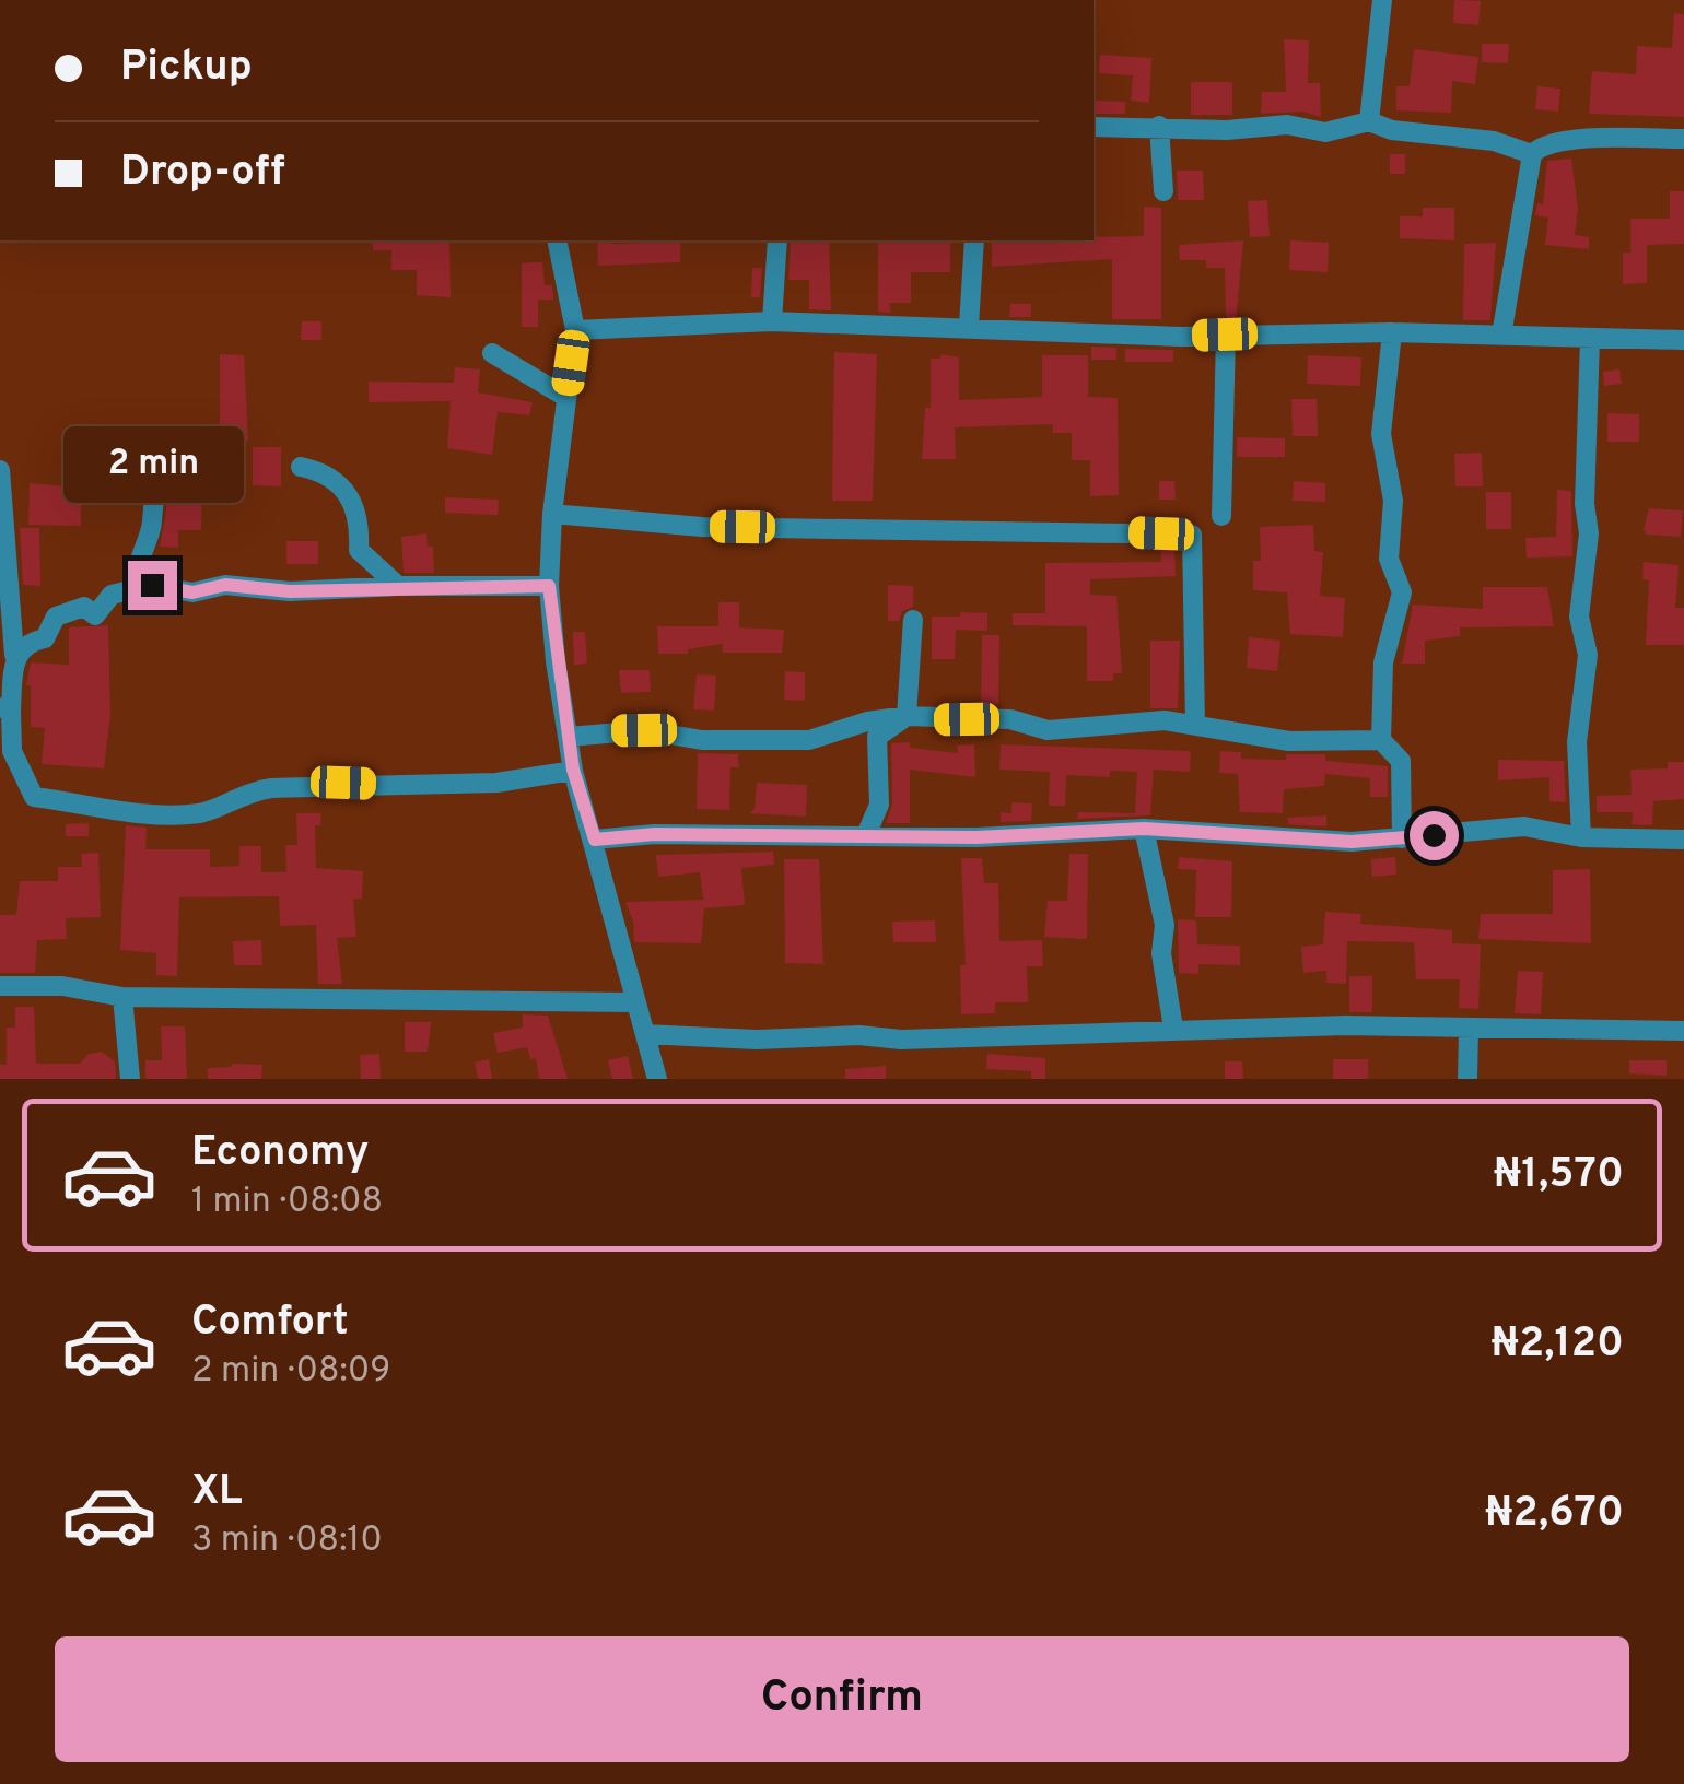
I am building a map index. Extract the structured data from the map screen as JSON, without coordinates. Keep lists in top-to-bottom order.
{
  "page": {
    "banner": ["Pickup", "Drop-off"],
    "bubble": "2 min",
    "list": [
      {
        "name": "Economy",
        "note": "1 min · 08:08",
        "value": "₦1,570"
      },
      {
        "name": "Comfort",
        "note": "2 min · 08:09",
        "value": "₦2,120"
      },
      {
        "name": "XL",
        "note": "3 min · 08:10",
        "value": "₦2,670"
      }
    ],
    "buttons": "Confirm"
  }
}
